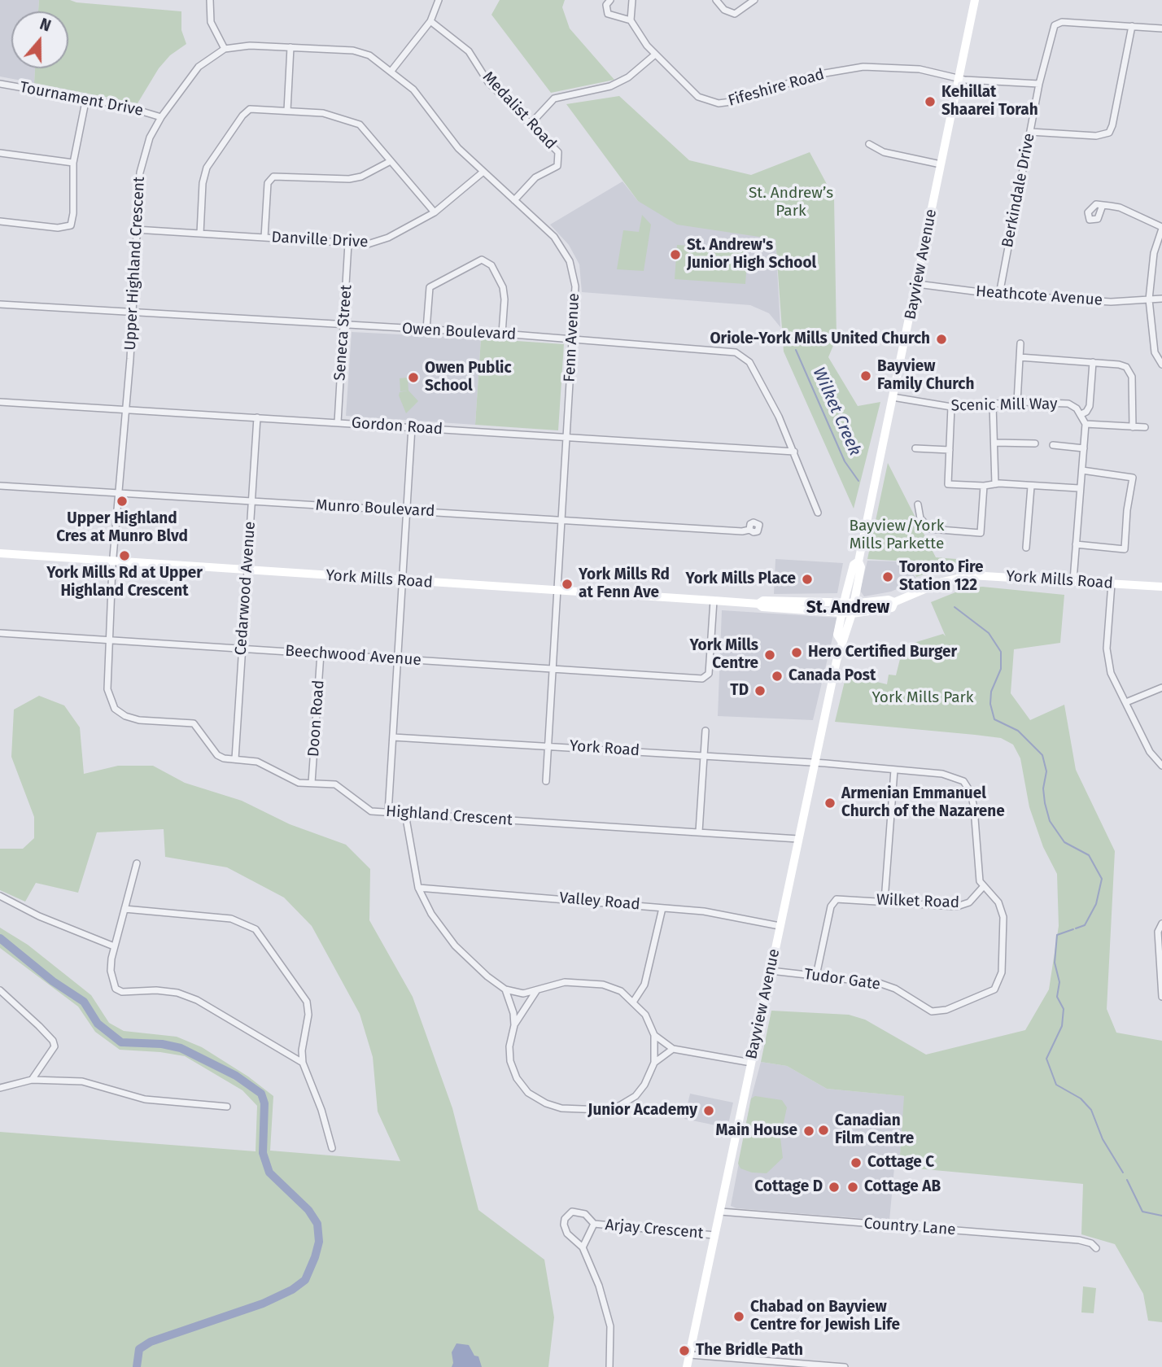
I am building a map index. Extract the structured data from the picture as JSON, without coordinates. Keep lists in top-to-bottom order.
{
  "streets": {
    "main road": ["Bayview Avenue", "York Mills Road"],
    "street": [
      "Fifeshire Road",
      "Tournament Drive",
      "Medalist Road",
      "Berkindale Drive",
      "Danville Drive",
      "Upper Highland Crescent",
      "Heathcote Avenue",
      "Owen Boulevard",
      "Seneca Street",
      "Fenn Avenue",
      "Scenic Mill Way",
      "Gordon Road",
      "Munro Boulevard",
      "Cedarwood Avenue",
      "Beechwood Avenue",
      "Doon Road",
      "York Road",
      "Highland Crescent",
      "Valley Road",
      "Wilket Road",
      "Tudor Gate",
      "Country Lane",
      "Arjay Crescent"
    ]
  },
  "crossings": [
    ["Fifeshire Road", "Berkindale Drive"],
    ["Fifeshire Road", "Bayview Avenue"],
    ["Tournament Drive", "Upper Highland Crescent"],
    ["Medalist Road", "Fenn Avenue"],
    ["Berkindale Drive", "Heathcote Avenue"],
    ["Danville Drive", "Upper Highland Crescent"],
    ["Danville Drive", "Seneca Street"],
    ["Danville Drive", "Fenn Avenue"],
    ["Upper Highland Crescent", "Owen Boulevard"],
    ["Upper Highland Crescent", "Fenn Avenue"],
    ["Upper Highland Crescent", "Gordon Road"],
    ["Upper Highland Crescent", "Munro Boulevard"],
    ["Upper Highland Crescent", "York Mills Road"],
    ["Upper Highland Crescent", "Highland Crescent"],
    ["Bayview Avenue", "Heathcote Avenue"],
    ["Bayview Avenue", "Scenic Mill Way"],
    ["Bayview Avenue", "York Mills Road"],
    ["Bayview Avenue", "York Road"],
    ["Bayview Avenue", "Highland Crescent"],
    ["Bayview Avenue", "Valley Road"],
    ["Bayview Avenue", "Wilket Road"],
    ["Bayview Avenue", "Tudor Gate"],
    ["Bayview Avenue", "Country Lane"],
    ["Bayview Avenue", "Arjay Crescent"],
    ["Owen Boulevard", "Seneca Street"],
    ["Owen Boulevard", "Fenn Avenue"],
    ["Owen Boulevard", "Gordon Road"],
    ["Seneca Street", "Gordon Road"],
    ["Fenn Avenue", "Gordon Road"],
    ["Fenn Avenue", "Munro Boulevard"],
    ["Fenn Avenue", "York Mills Road"],
    ["Fenn Avenue", "Beechwood Avenue"],
    ["Fenn Avenue", "York Road"],
    ["Gordon Road", "Cedarwood Avenue"],
    ["Munro Boulevard", "Cedarwood Avenue"],
    ["York Mills Road", "Cedarwood Avenue"],
    ["York Mills Road", "Beechwood Avenue"],
    ["York Mills Road", "Highland Crescent"],
    ["Cedarwood Avenue", "Beechwood Avenue"],
    ["Cedarwood Avenue", "Highland Crescent"],
    ["Beechwood Avenue", "Doon Road"],
    ["Beechwood Avenue", "Highland Crescent"],
    ["Doon Road", "Highland Crescent"],
    ["York Road", "Wilket Road"],
    ["Wilket Road", "Tudor Gate"]
  ],
  "districts": ["St. Andrew"],
  "water": ["Wilket Creek"],
  "parks": ["St. Andrew’s Park", "Bayview/York Mills Parkette", "York Mills Park"],
  "places": [
    "Kehillat Shaarei Torah",
    "St. Andrew's Junior High School",
    "Oriole-York Mills United Church",
    "Bayview Family Church",
    "Owen Public School",
    "Upper Highland Cres at Munro Blvd",
    "York Mills Rd at Upper Highland Crescent",
    "Toronto Fire Station 122",
    "York Mills Place",
    "York Mills Rd at Fenn Ave",
    "Hero Certified Burger",
    "York Mills Centre",
    "Canada Post",
    "TD",
    "Armenian Emmanuel Church of the Nazarene",
    "Junior Academy",
    "Canadian Film Centre",
    "Main House",
    "Cottage C",
    "Cottage D",
    "Cottage AB",
    "Chabad on Bayview Centre for Jewish Life",
    "The Bridle Path"
  ],
  "north": "top"
}
